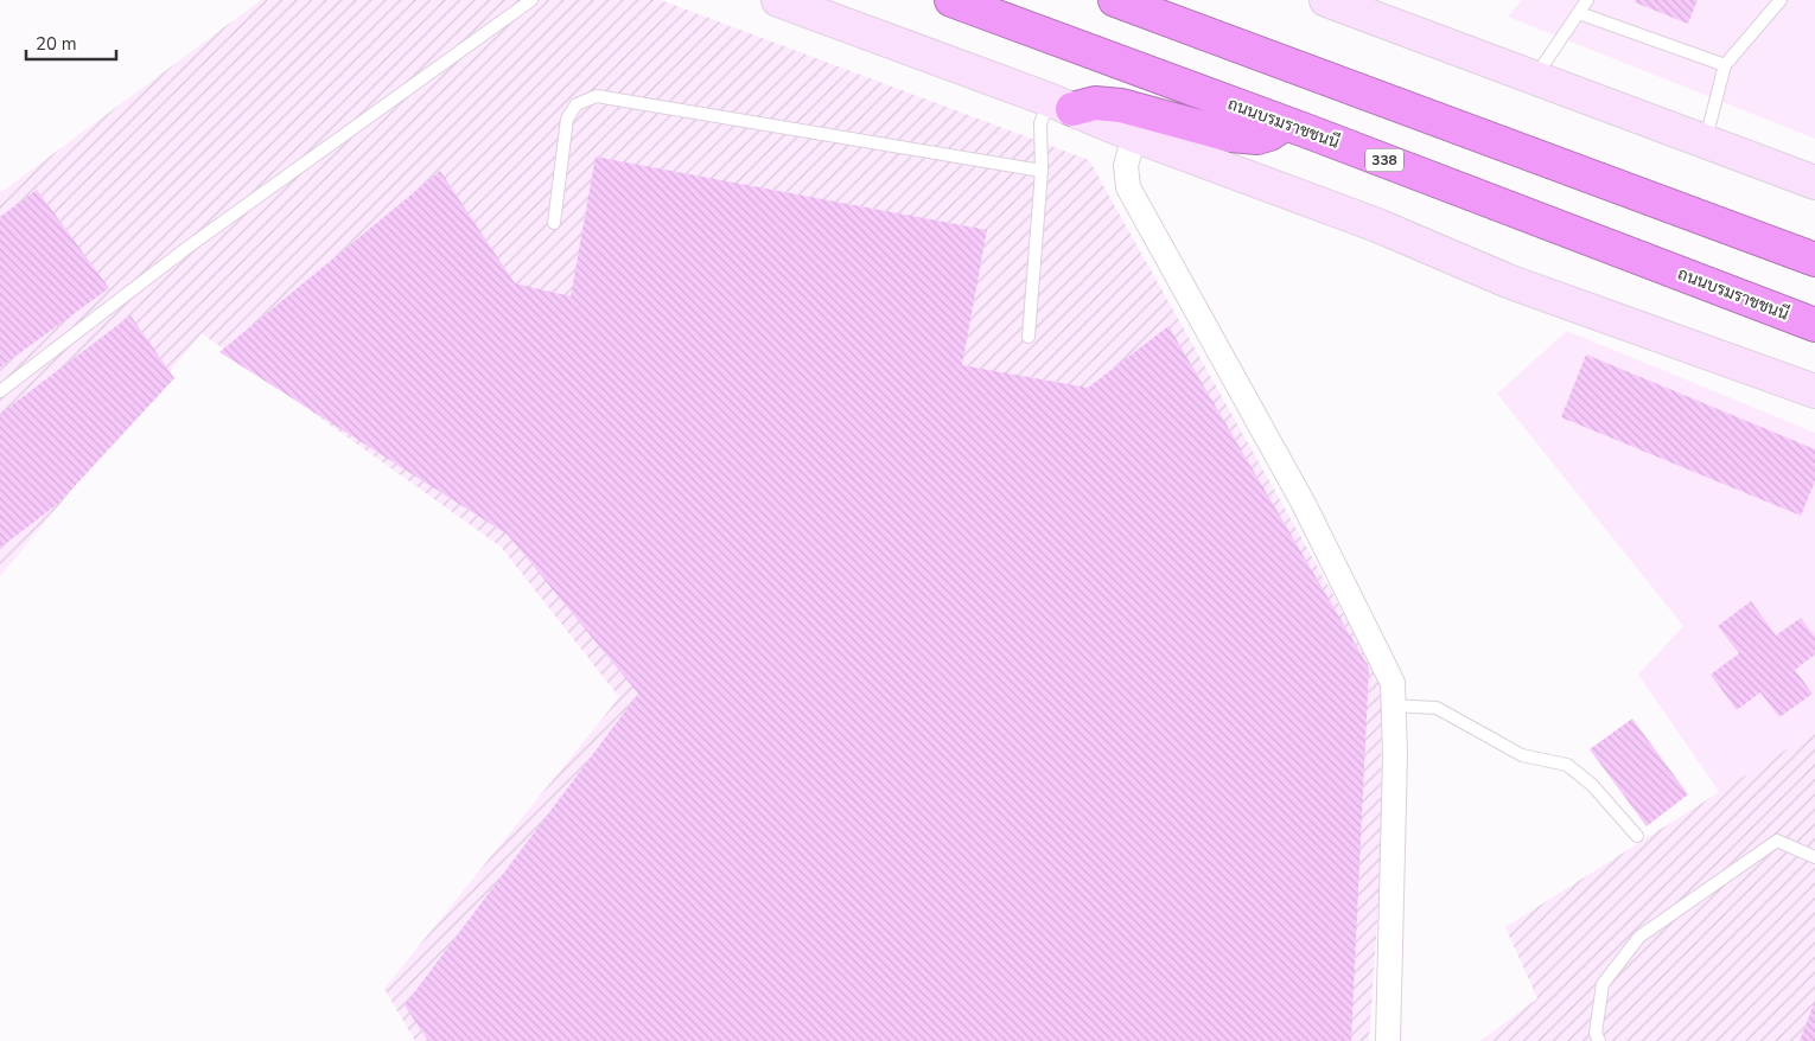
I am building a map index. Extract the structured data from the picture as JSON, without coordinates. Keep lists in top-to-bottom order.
{
  "streets": {
    "highway": ["ถนนบรมราชชนนี", "338"]
  },
  "scale_bar": "20 m"
}
